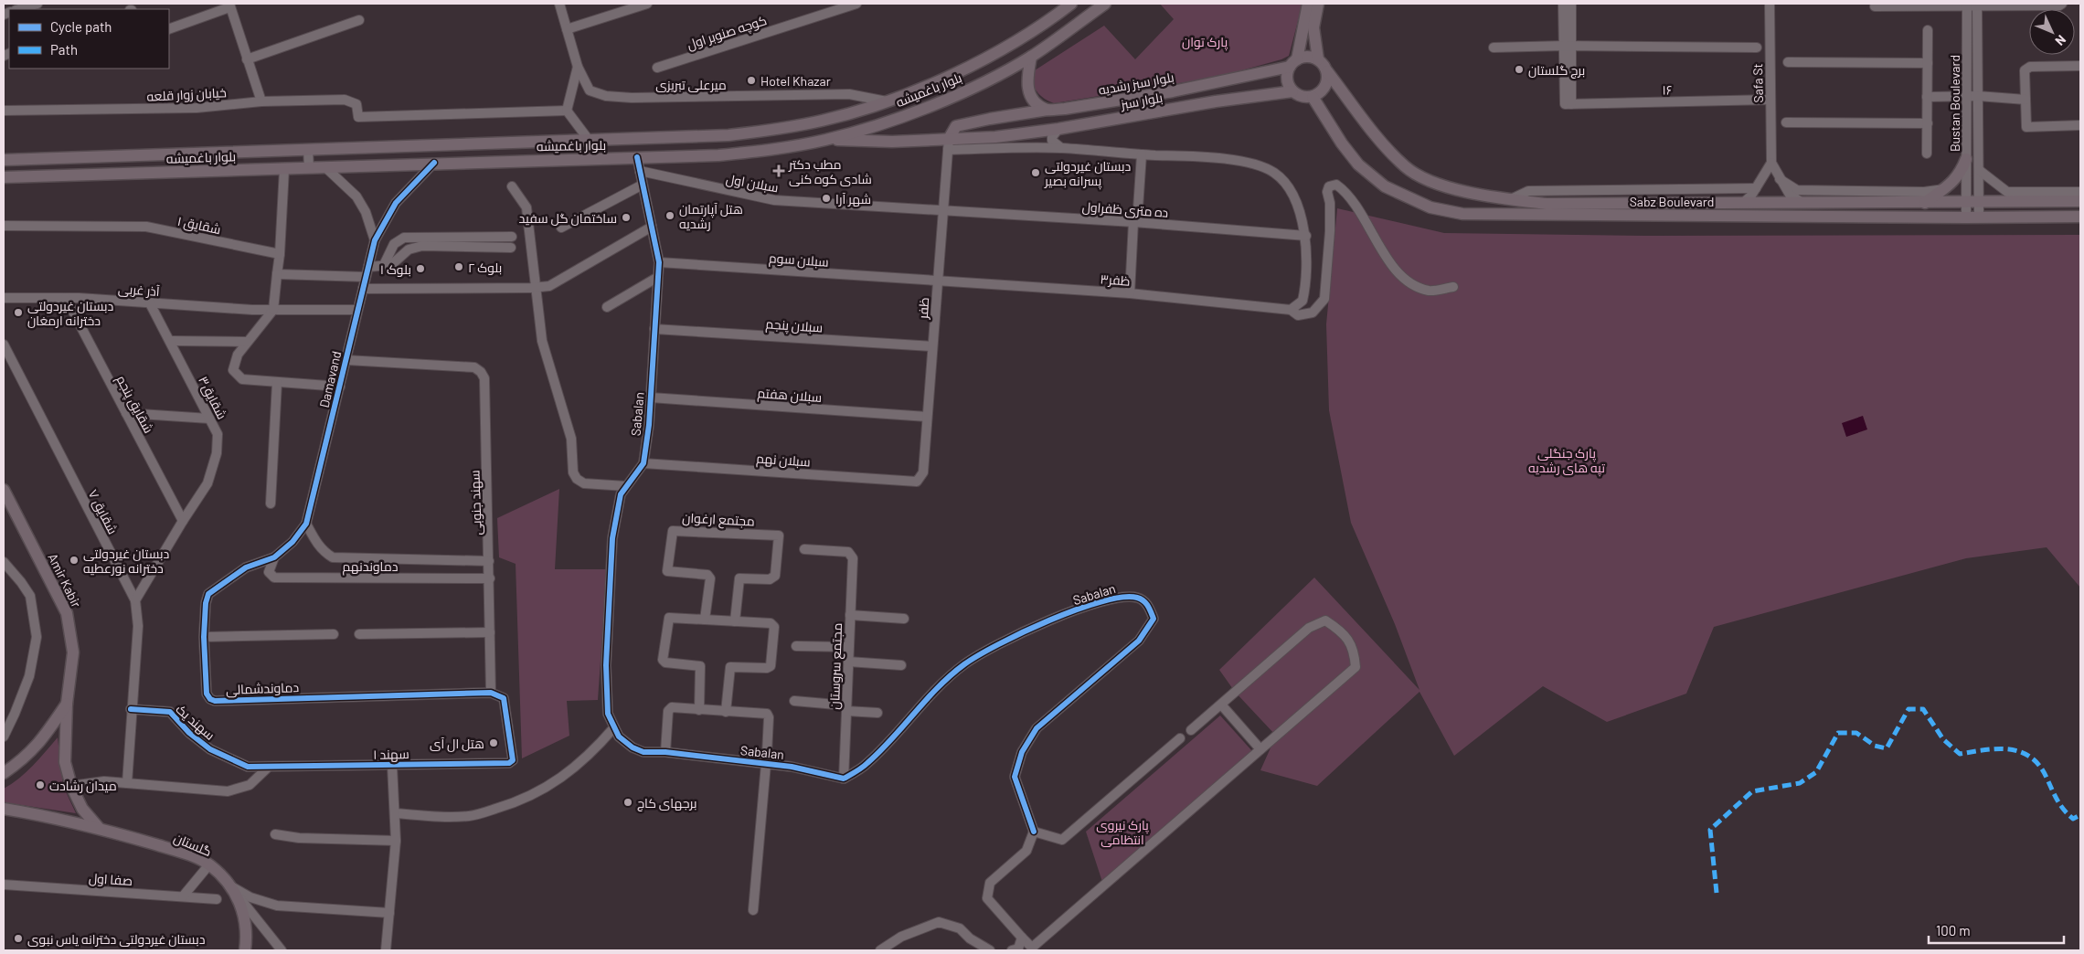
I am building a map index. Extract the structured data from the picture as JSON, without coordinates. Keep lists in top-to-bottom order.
{
  "streets": {
    "main road": [
      "بلوار سبز رشدیه",
      "بلوار باغمیشه",
      "بلوار سبز",
      "Sabz Boulevard",
      "Amir Kabir",
      "گلستان"
    ],
    "street": [
      "کوچه صنوبر اول",
      "Safa St",
      "میرعلی تبریزی",
      "۱۶",
      "خیابان زوار قلعه",
      "Bustan Boulevard",
      "سبلان اول",
      "ده متری ظفراول",
      "شقایق ۱",
      "سبلان سوم",
      "ظفر۳",
      "آذر غربی",
      "ظفر",
      "سبلان پنجم",
      "Damavand",
      "سبلان هفتم",
      "شقایق۳",
      "شقایق پنجم",
      "Sabalan",
      "سبلان نهم",
      "سهند جنوبی",
      "شقایق ۷",
      "مجتمع ارغوان",
      "دماوندنهم",
      "مجتمع سروستان",
      "دماوندشمالی",
      "سهند یک",
      "سهند ۱",
      "صفا اول"
    ]
  },
  "crossings": [
    ["بلوار سبز رشدیه", "بلوار سبز"],
    ["بلوار سبز رشدیه", "Sabz Boulevard"],
    ["بلوار سبز رشدیه", "ظفر"],
    ["Safa St", "۱۶"],
    ["میرعلی تبریزی", "بلوار باغمیشه"],
    ["بلوار باغمیشه", "بلوار سبز"],
    ["بلوار باغمیشه", "Sabalan"],
    ["بلوار سبز", "Sabz Boulevard"],
    ["بلوار سبز", "ظفر"],
    ["Bustan Boulevard", "Sabz Boulevard"],
    ["سبلان اول", "ده متری ظفراول"],
    ["سبلان اول", "ظفر"],
    ["سبلان اول", "Sabalan"],
    ["ده متری ظفراول", "ظفر"],
    ["سبلان سوم", "ظفر۳"],
    ["سبلان سوم", "ظفر"],
    ["سبلان سوم", "Sabalan"],
    ["ظفر۳", "ظفر"],
    ["آذر غربی", "Damavand"],
    ["آذر غربی", "شقایق۳"],
    ["آذر غربی", "شقایق پنجم"],
    ["ظفر", "سبلان پنجم"],
    ["ظفر", "سبلان هفتم"],
    ["ظفر", "سبلان نهم"],
    ["سبلان پنجم", "Sabalan"],
    ["Damavand", "سهند جنوبی"],
    ["Damavand", "دماوندشمالی"],
    ["سبلان هفتم", "Sabalan"],
    ["شقایق۳", "شقایق پنجم"],
    ["شقایق۳", "شقایق ۷"],
    ["Sabalan", "سبلان نهم"],
    ["Sabalan", "مجتمع سروستان"],
    ["سهند جنوبی", "دماوندنهم"],
    ["سهند جنوبی", "دماوندشمالی"],
    ["سهند جنوبی", "سهند ۱"],
    ["شقایق ۷", "سهند یک"],
    ["دماوندنهم", "دماوندشمالی"],
    ["دماوندشمالی", "سهند ۱"],
    ["سهند یک", "سهند ۱"]
  ],
  "parks": ["پارک توان", "پارک جنگلی تپه های رشدیه", "پارک نیروی انتظامی"],
  "places": {
    "other": [
      "برج گلستان",
      "Hotel Khazar",
      "دبستان غیردولتی پسرانه بصیر",
      "شهر آرا",
      "هتل آپارتمان رشدیه",
      "ساختمان گل سفید",
      "بلوک ۲",
      "بلوک ۱",
      "دبستان غیردولتی دخترانه ارمغان",
      "دبستان غیردولتی دخترانه نورعطیه",
      "هتل ال آی",
      "میدان رشادت",
      "برجهای کاج",
      "دبستان غیردولتی دخترانه یاس نبوی"
    ],
    "health": ["مطب دکتر شادی کوه کنی"]
  },
  "legend": ["Cycle path", "Path"],
  "scale_bar": "100 m",
  "north": "bottom right"
}
